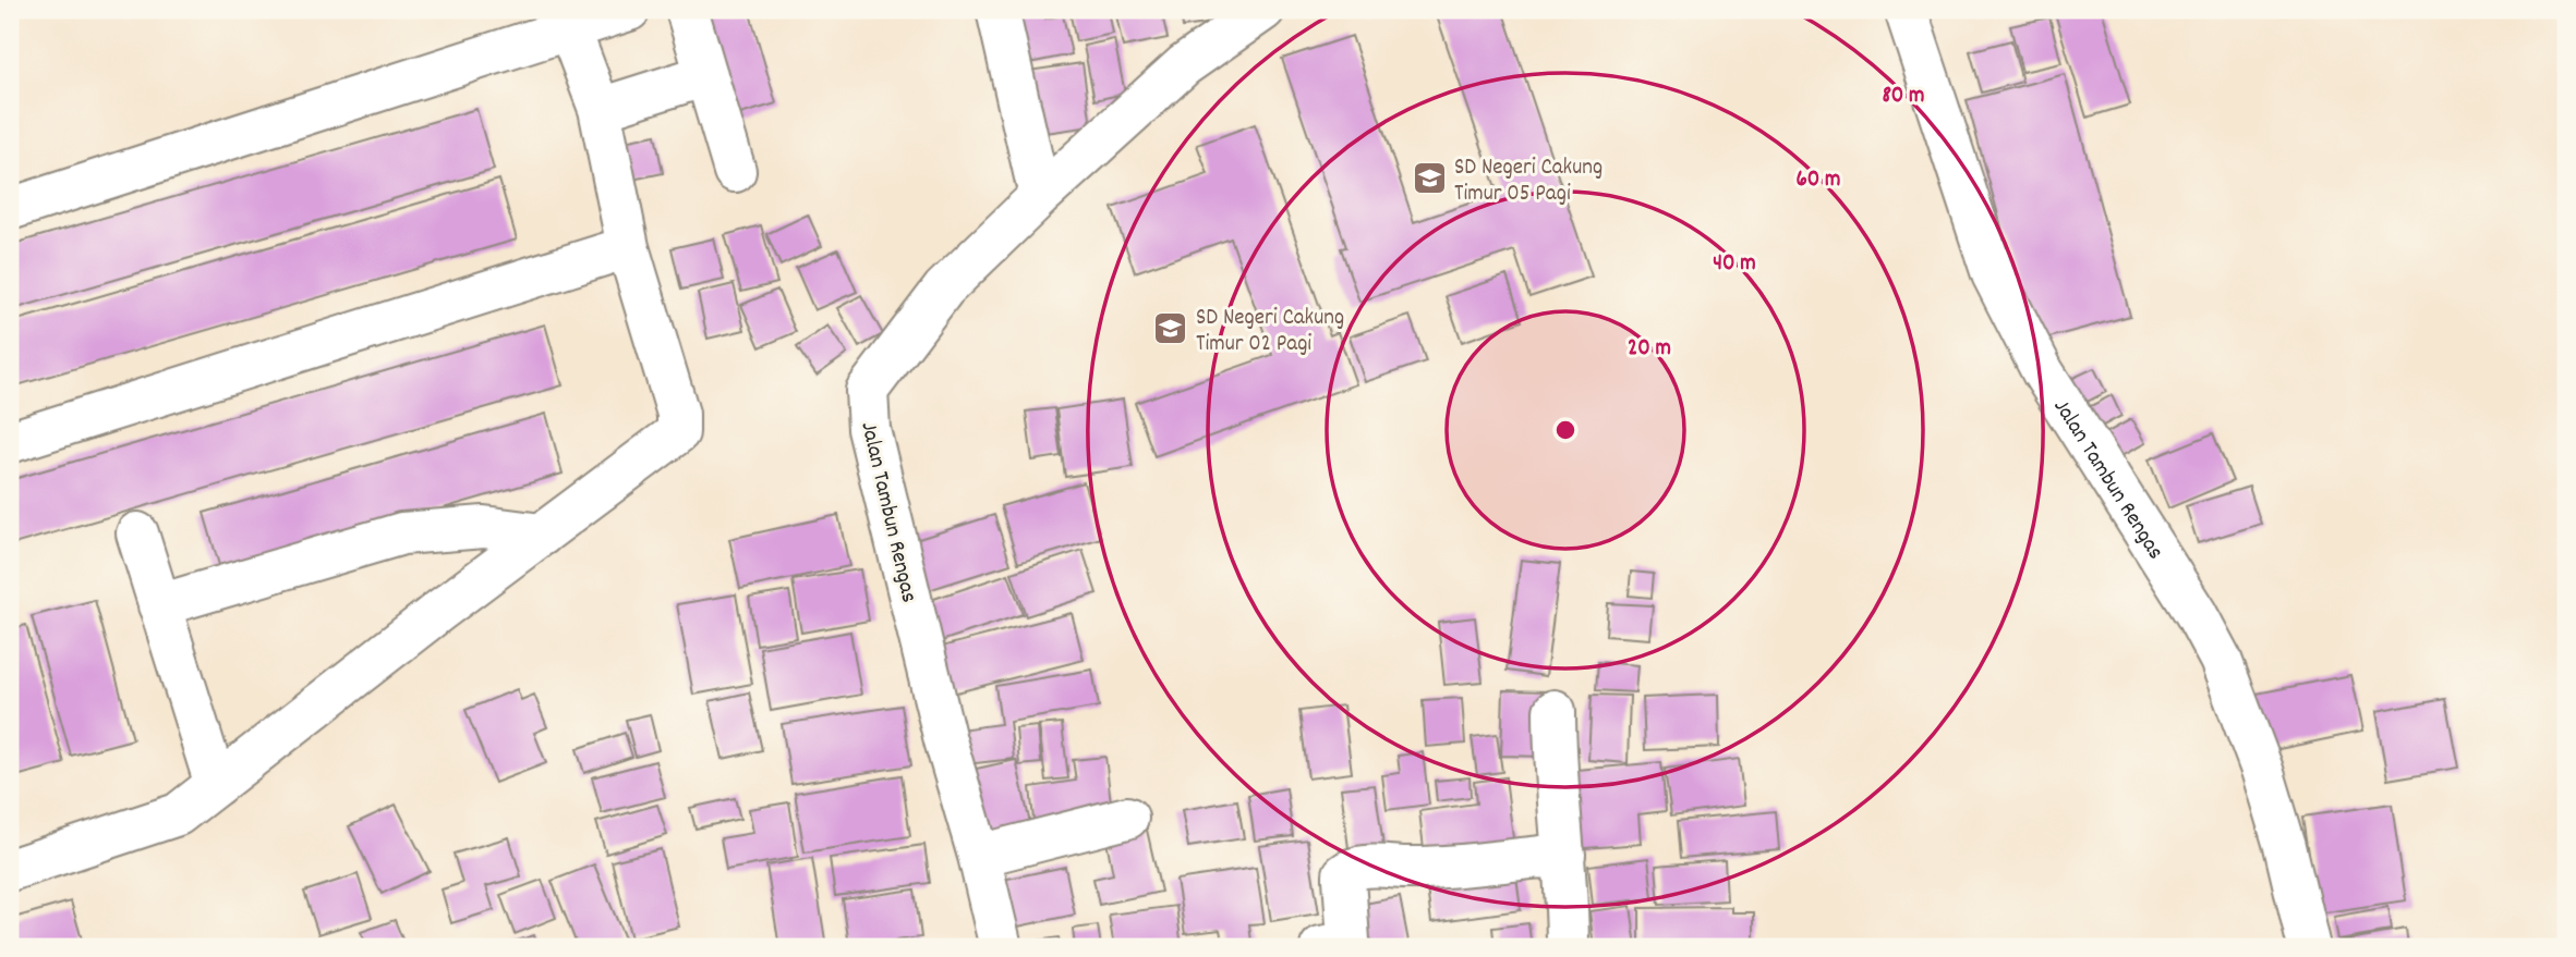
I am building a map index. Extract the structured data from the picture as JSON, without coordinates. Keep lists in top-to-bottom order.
{
  "streets": {
    "street": ["Jalan Tambun Rengas"]
  },
  "places": {
    "school or university": ["SD Negeri Cakung Timur 05 Pagi", "SD Negeri Cakung Timur 02 Pagi"]
  },
  "rings": [
    "80 m",
    "60 m",
    "40 m",
    "20 m"
  ]
}
